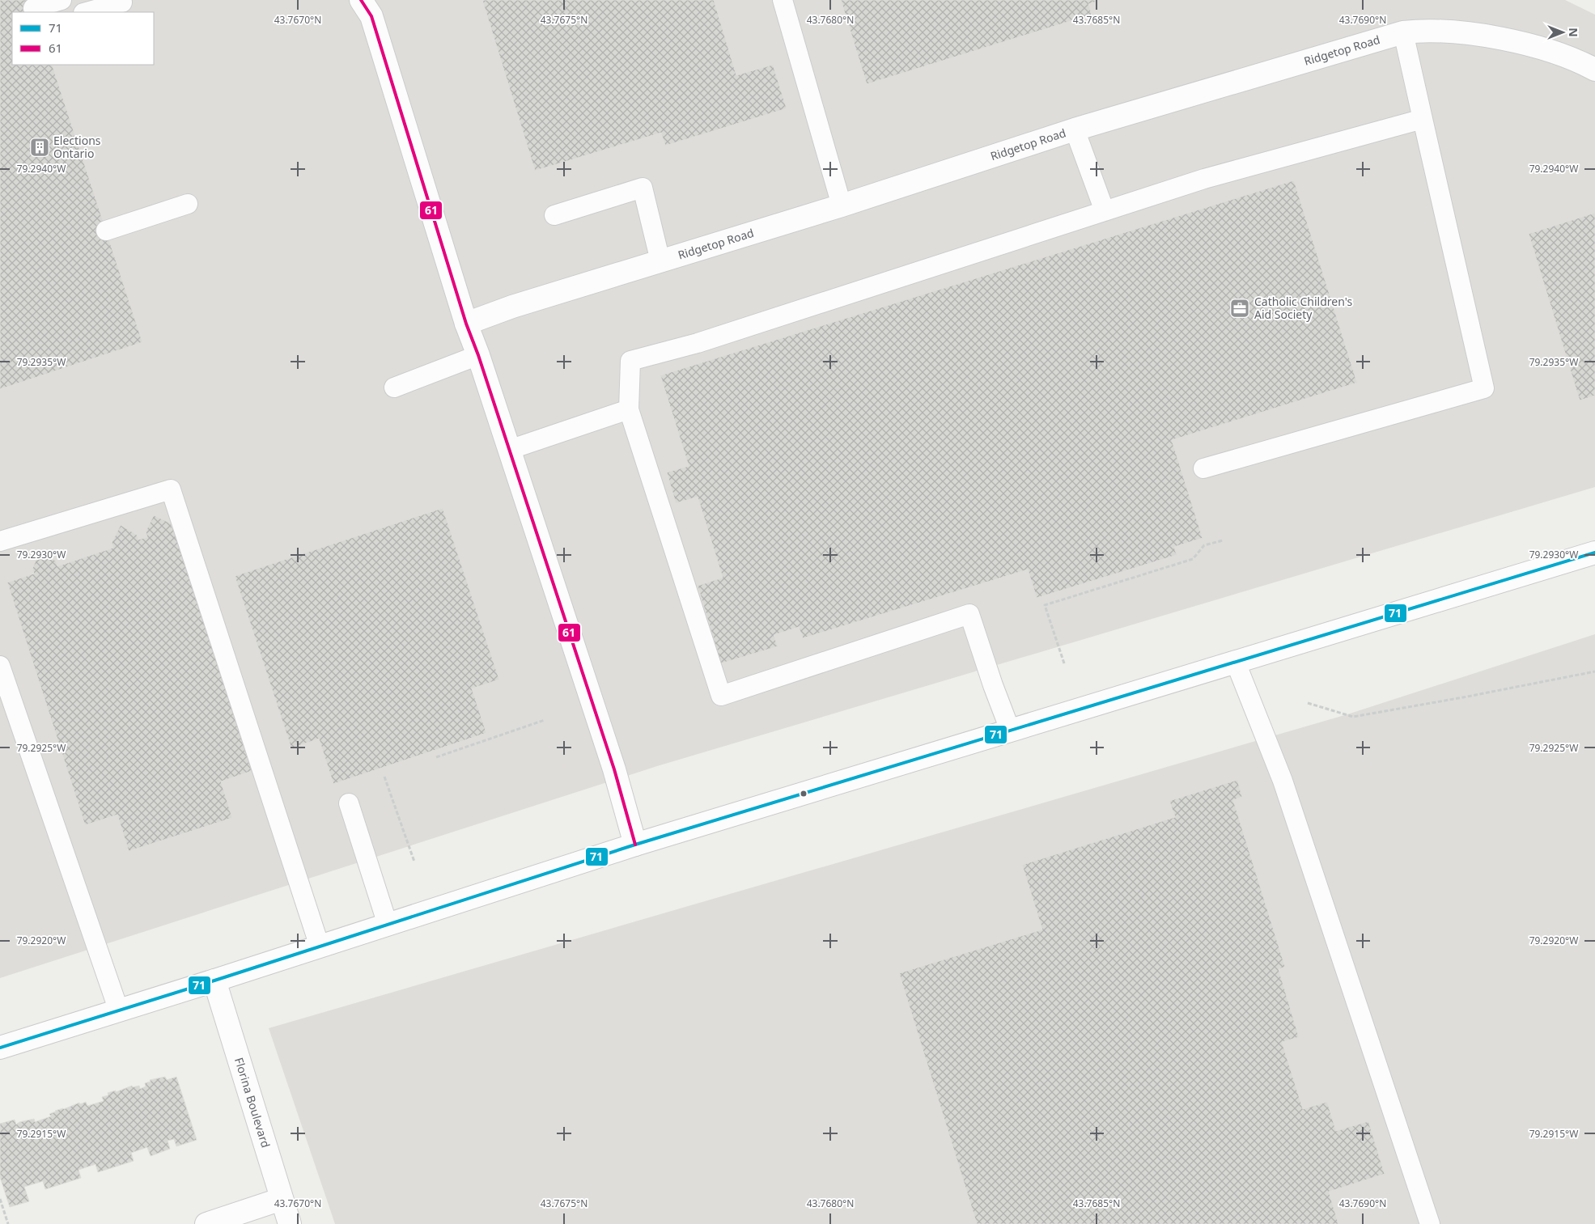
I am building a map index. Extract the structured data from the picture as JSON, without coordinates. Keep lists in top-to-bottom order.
{
  "streets": {
    "street": ["Ridgetop Road", "Florina Boulevard"]
  },
  "places": {
    "building": ["Elections Ontario"],
    "office": ["Catholic Children's Aid Society"]
  },
  "lines": ["transit line 61", "transit line 71"],
  "legend": ["71", "61"],
  "north": "right",
  "coordinates": [
    "43.7670°N",
    "43.7675°N",
    "43.7680°N",
    "43.7685°N",
    "43.7690°N",
    "79.2940°W",
    "79.2935°W",
    "79.2930°W",
    "79.2925°W",
    "79.2920°W",
    "79.2915°W"
  ]
}
